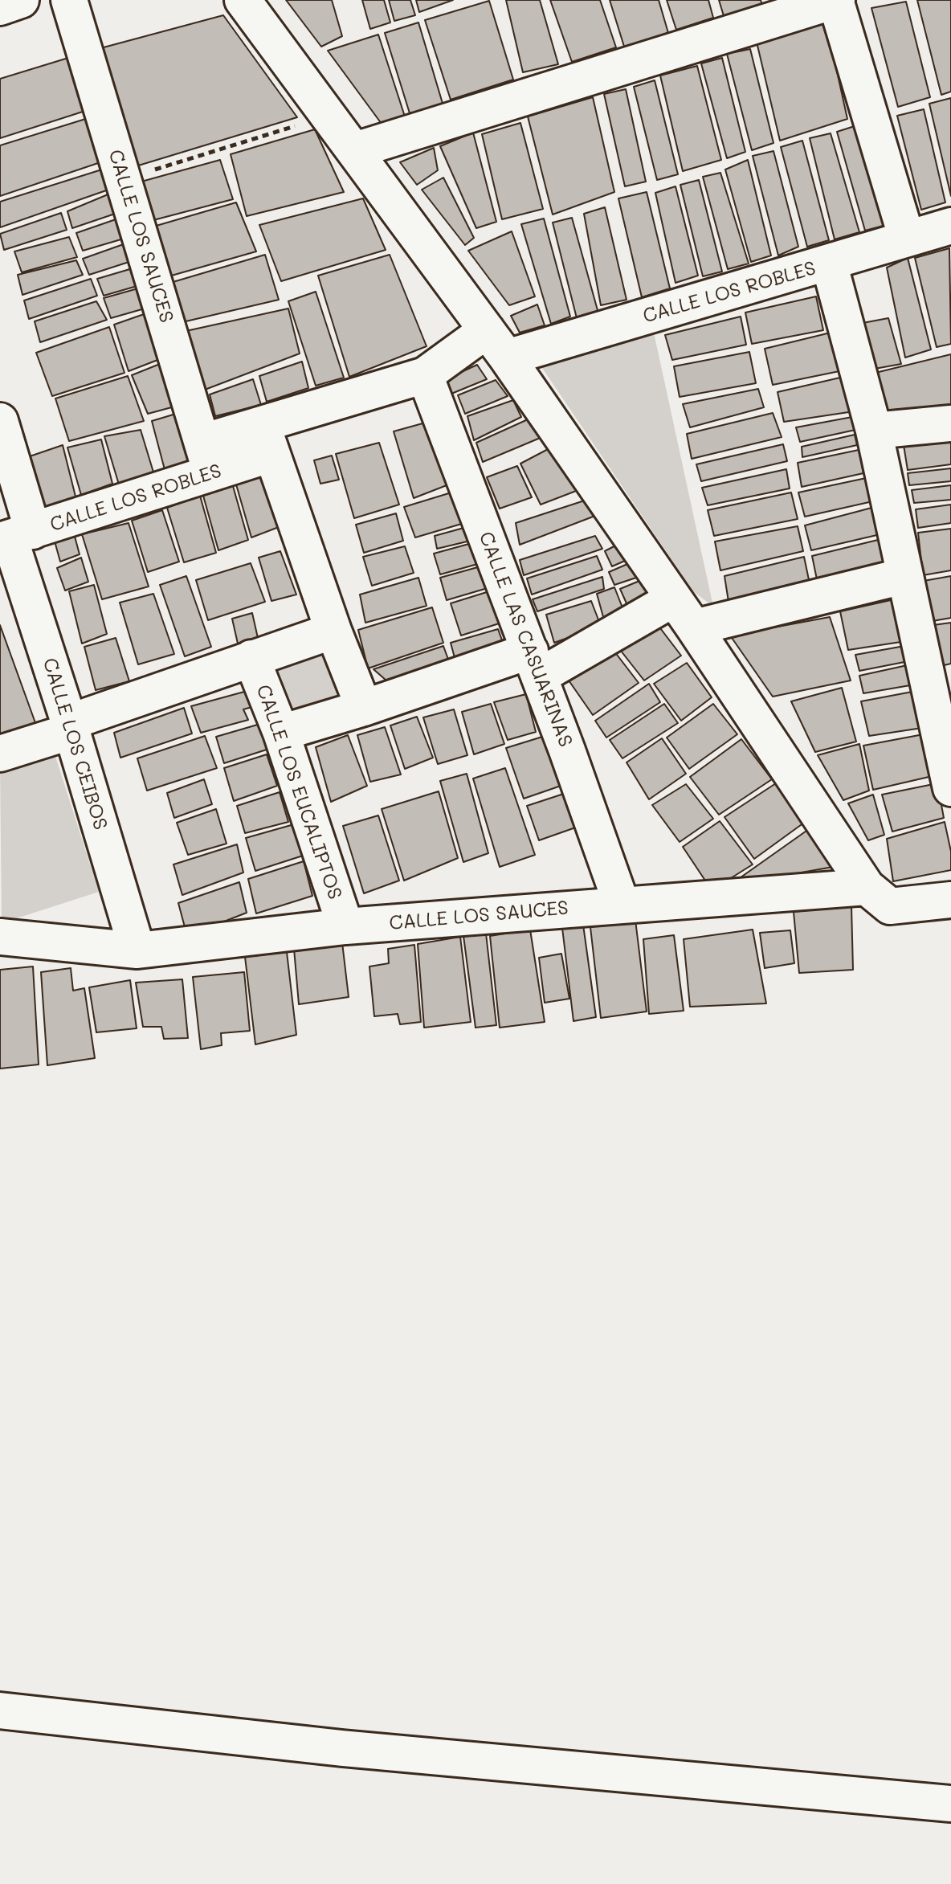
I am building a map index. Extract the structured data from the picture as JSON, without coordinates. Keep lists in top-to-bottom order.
{
  "streets": {
    "street": [
      "CALLE LOS SAUCES",
      "CALLE LOS ROBLES",
      "CALLE LAS CASUARINAS",
      "CALLE LOS CEIBOS",
      "CALLE LOS EUCALIPTOS"
    ]
  },
  "crossings": [
    ["CALLE LOS SAUCES", "CALLE LOS ROBLES"],
    ["CALLE LOS SAUCES", "CALLE LAS CASUARINAS"],
    ["CALLE LOS SAUCES", "CALLE LOS CEIBOS"],
    ["CALLE LOS SAUCES", "CALLE LOS EUCALIPTOS"],
    ["CALLE LOS ROBLES", "CALLE LAS CASUARINAS"],
    ["CALLE LOS ROBLES", "CALLE LOS CEIBOS"]
  ]
}
